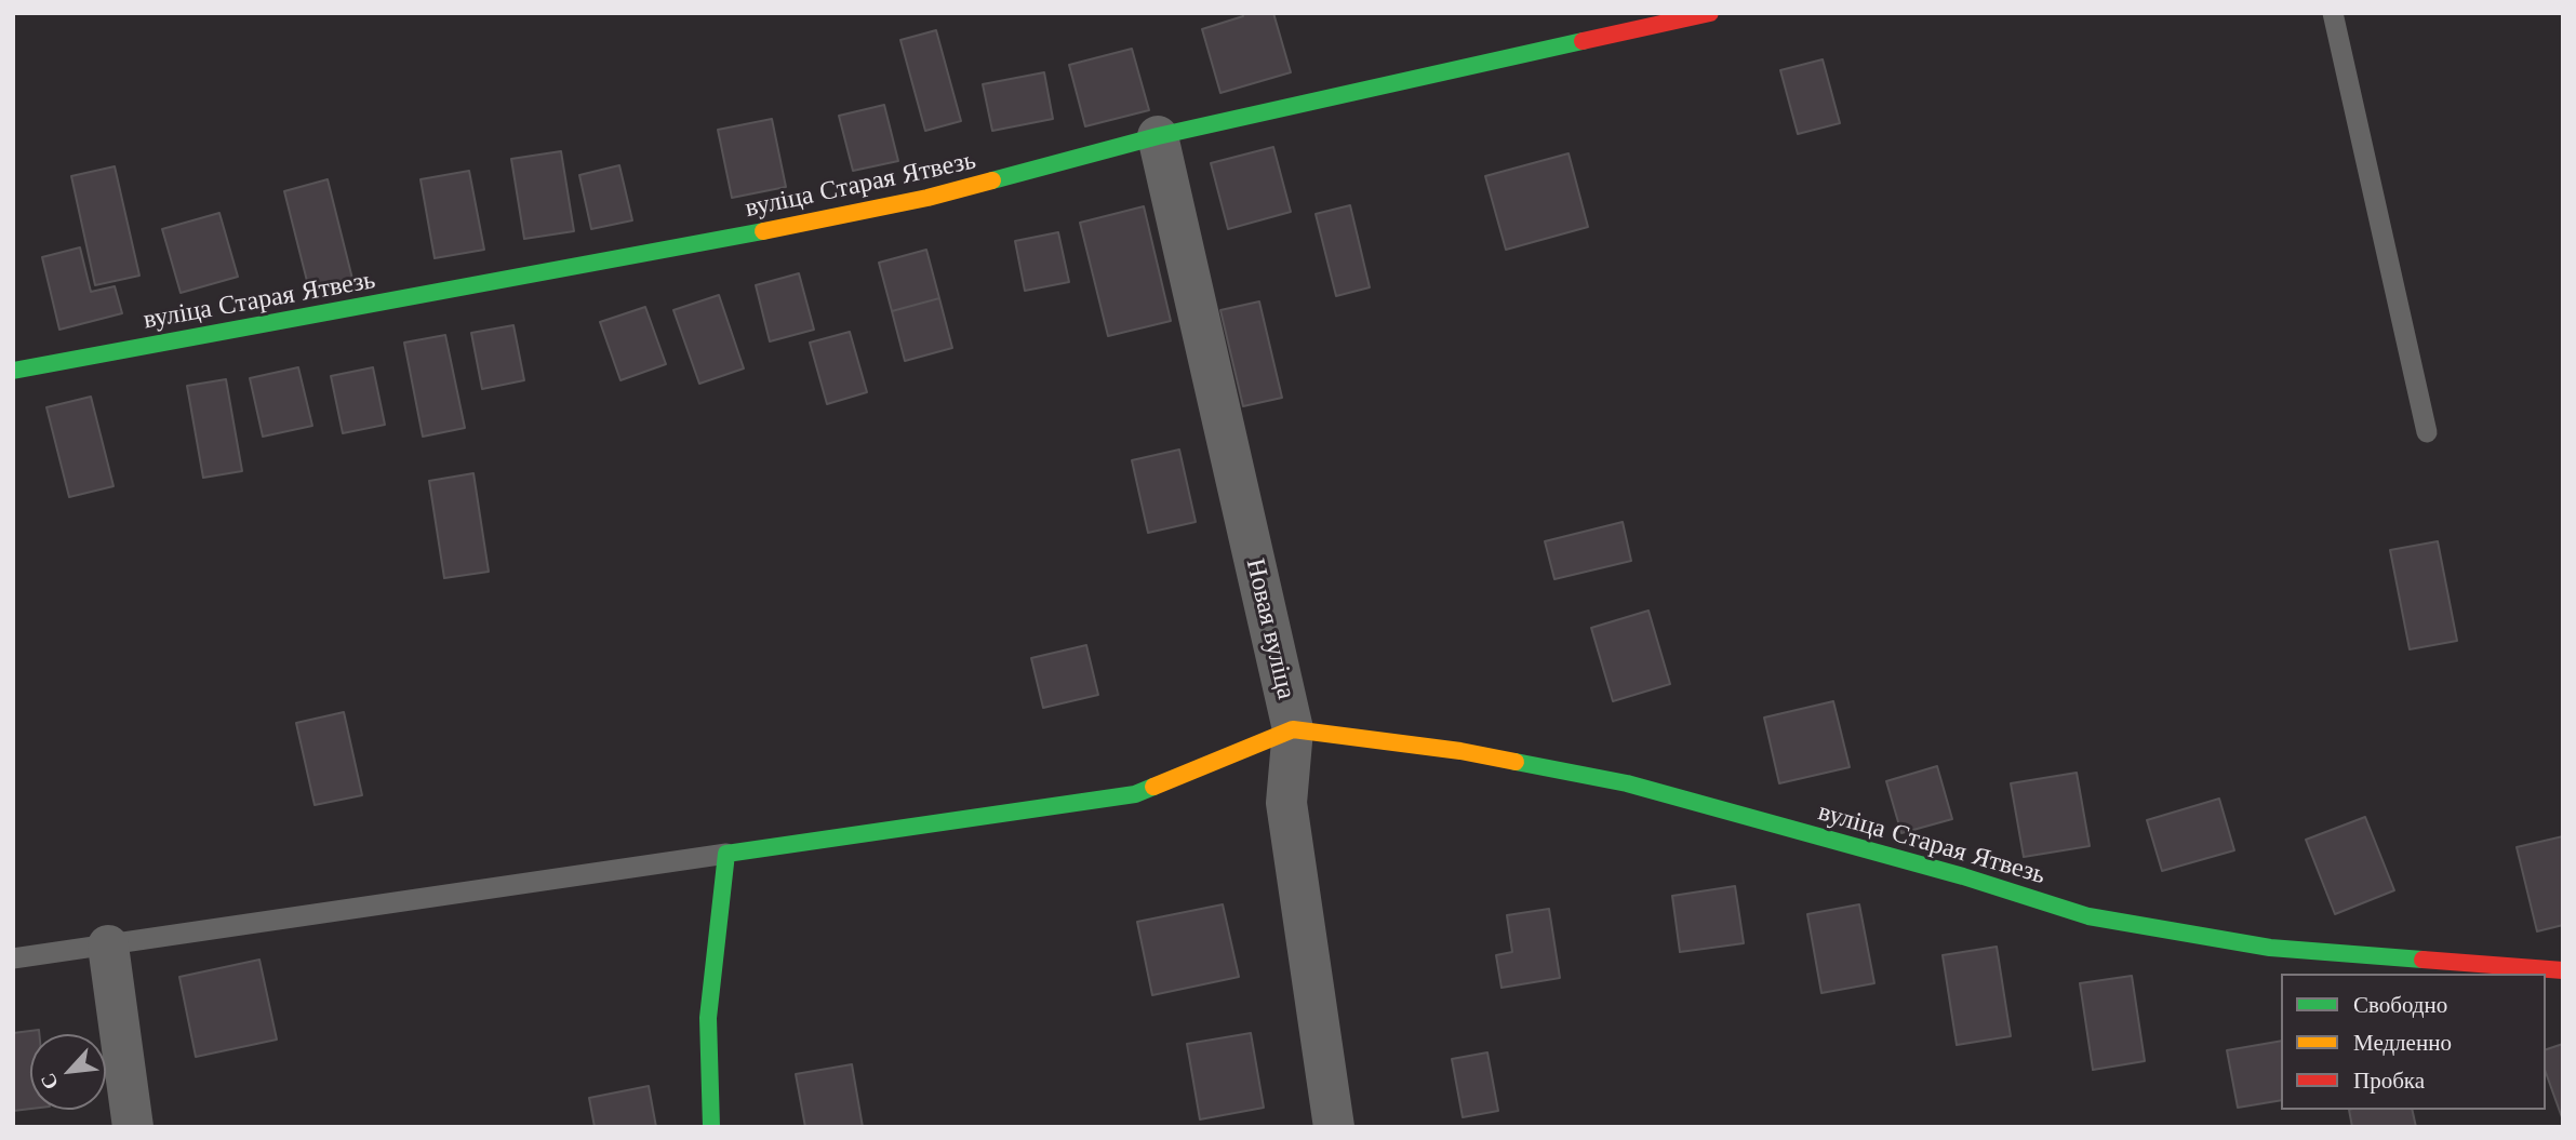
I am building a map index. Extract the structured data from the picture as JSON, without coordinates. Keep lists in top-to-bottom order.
{
  "streets": {
    "street": ["вуліца Старая Ятвезь", "Новая вуліца"]
  },
  "crossings": [
    ["вуліца Старая Ятвезь", "Новая вуліца"]
  ],
  "legend": ["Свободно", "Медленно", "Пробка"],
  "north": "bottom left"
}
